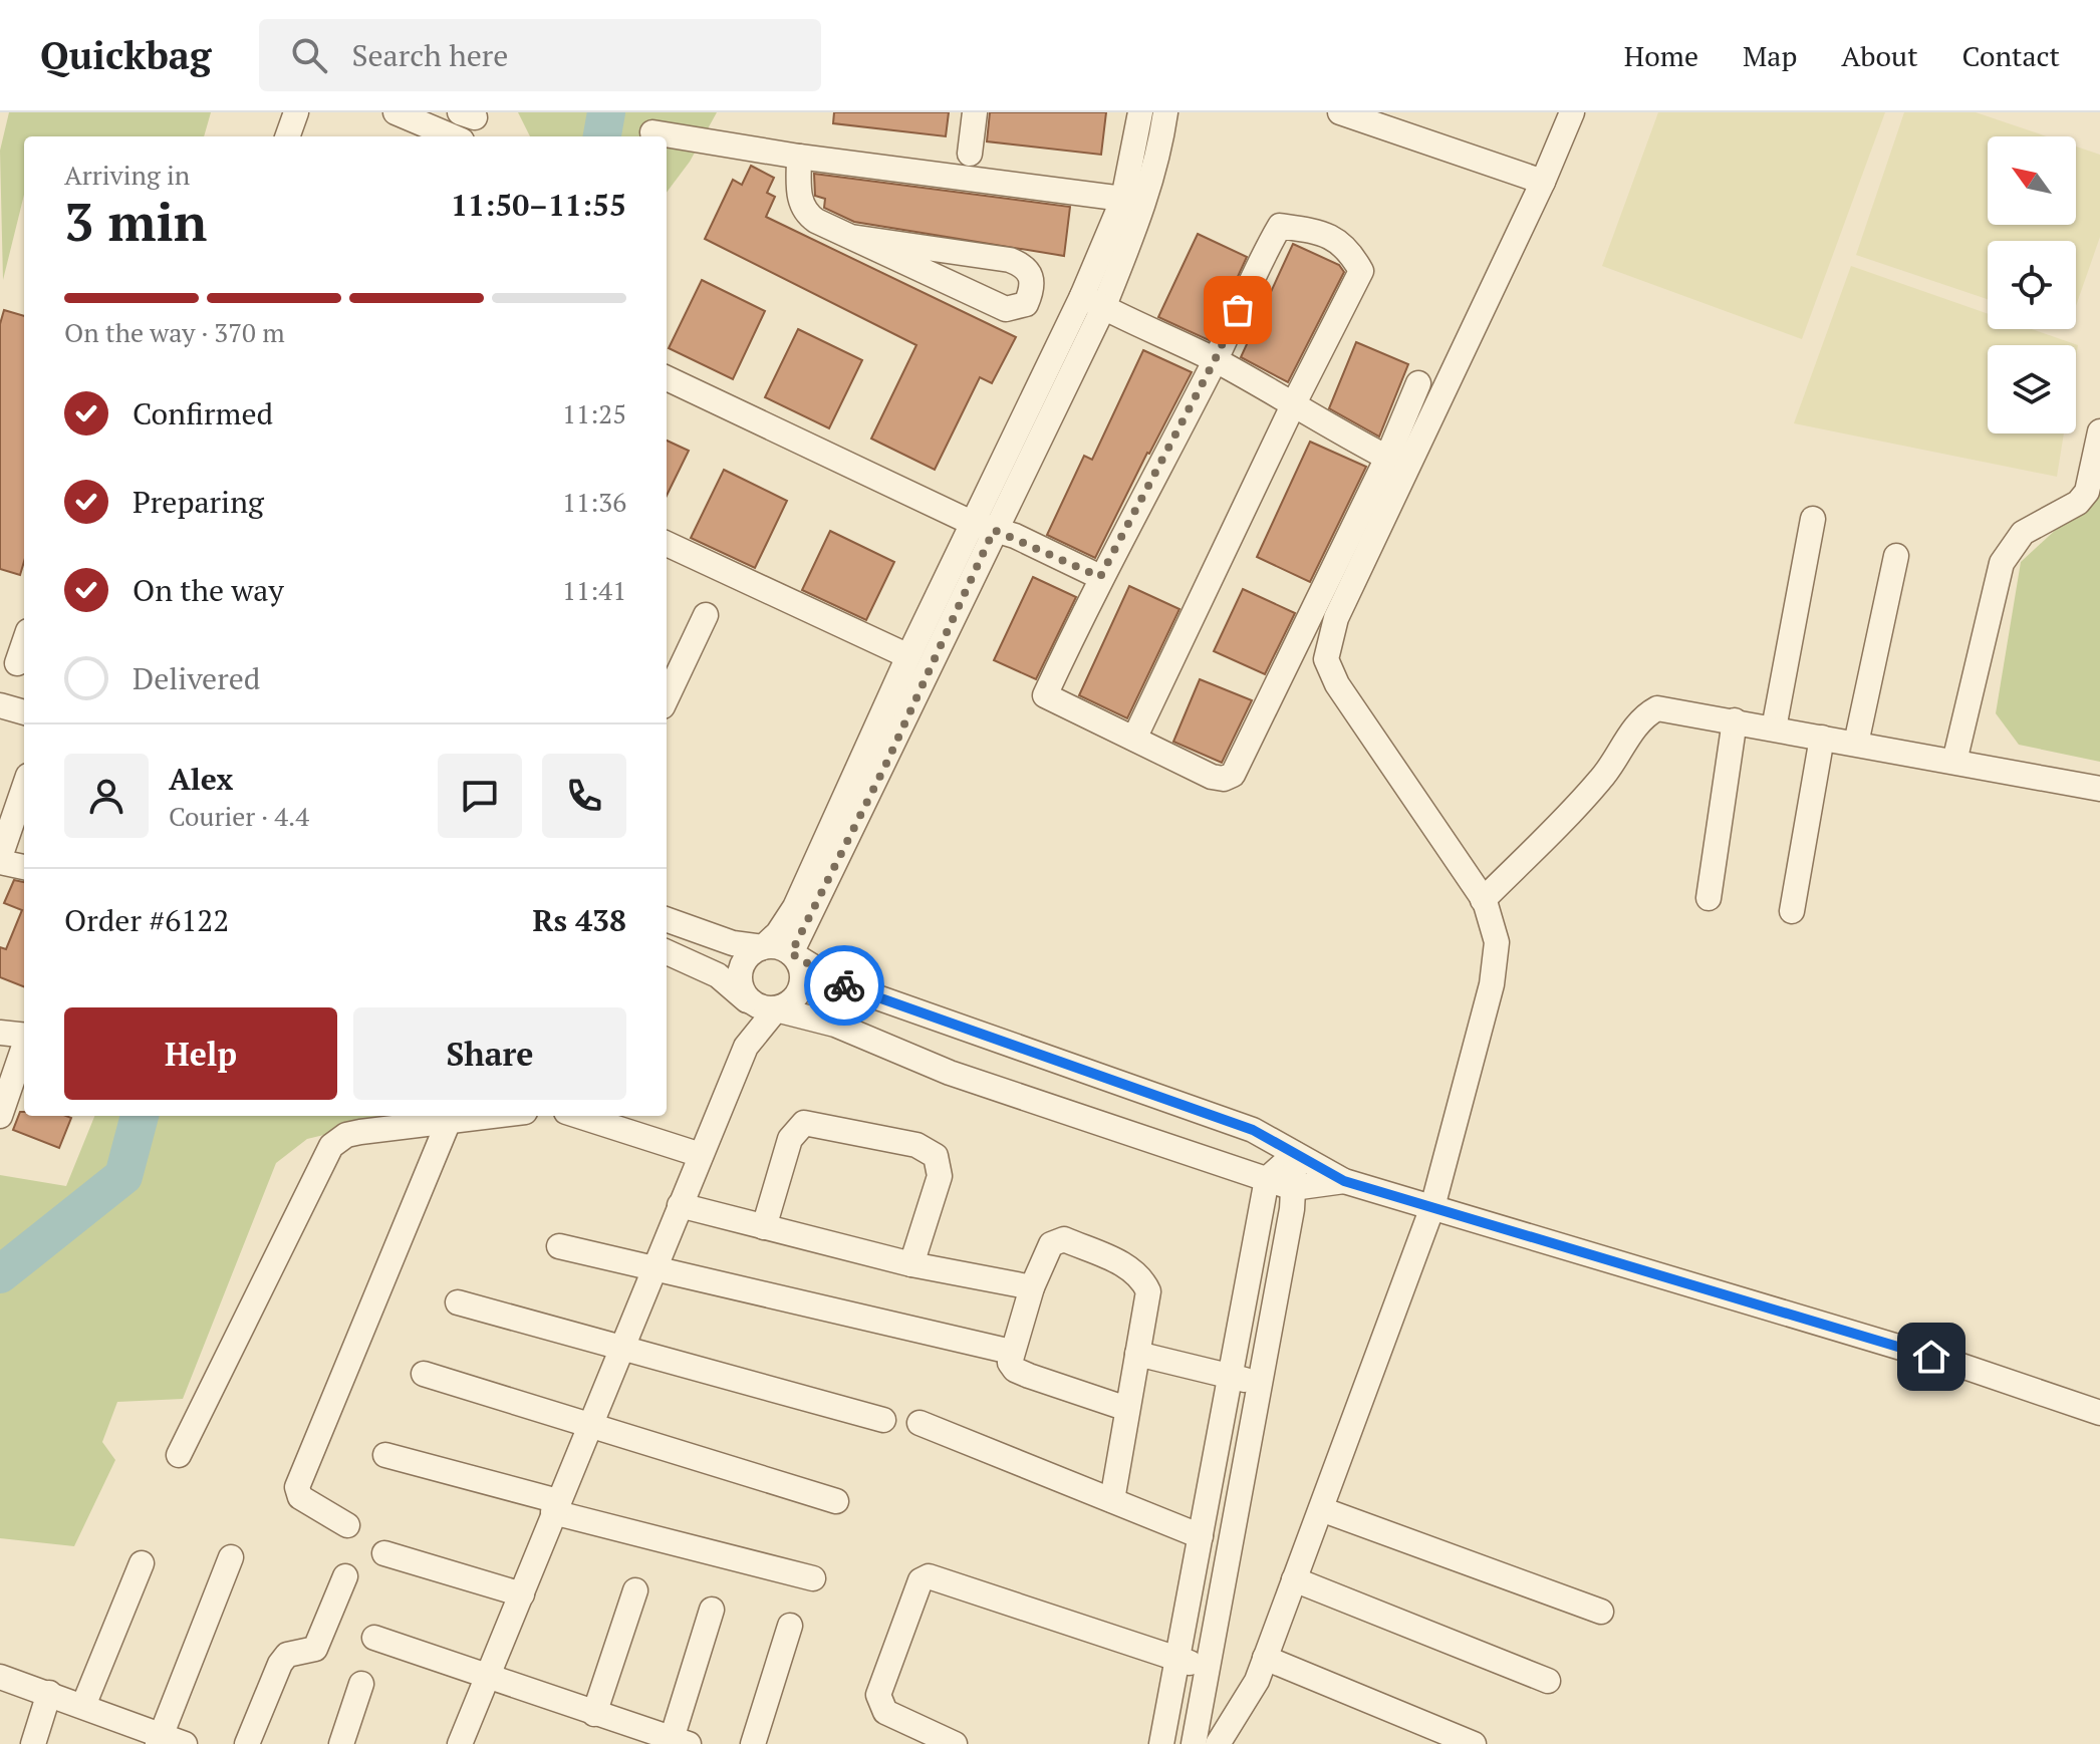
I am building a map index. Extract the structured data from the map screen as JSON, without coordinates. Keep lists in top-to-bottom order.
{
  "north": "top left",
  "page": {
    "header": "Quickbag",
    "search": "Search here",
    "nav": [
      "Home",
      "Map",
      "About",
      "Contact"
    ],
    "heading": ["3 min", "Arriving in", "11:50–11:55"],
    "panel": [
      "Alex",
      "Courier · 4.4",
      "Order #6122",
      "Rs 438"
    ],
    "bar": "On the way · 370 m",
    "list": [
      ["Confirmed", "11:25"],
      ["Preparing", "11:36"],
      ["On the way", "11:41"],
      "Delivered"
    ],
    "buttons": ["Help", "Share"]
  }
}
